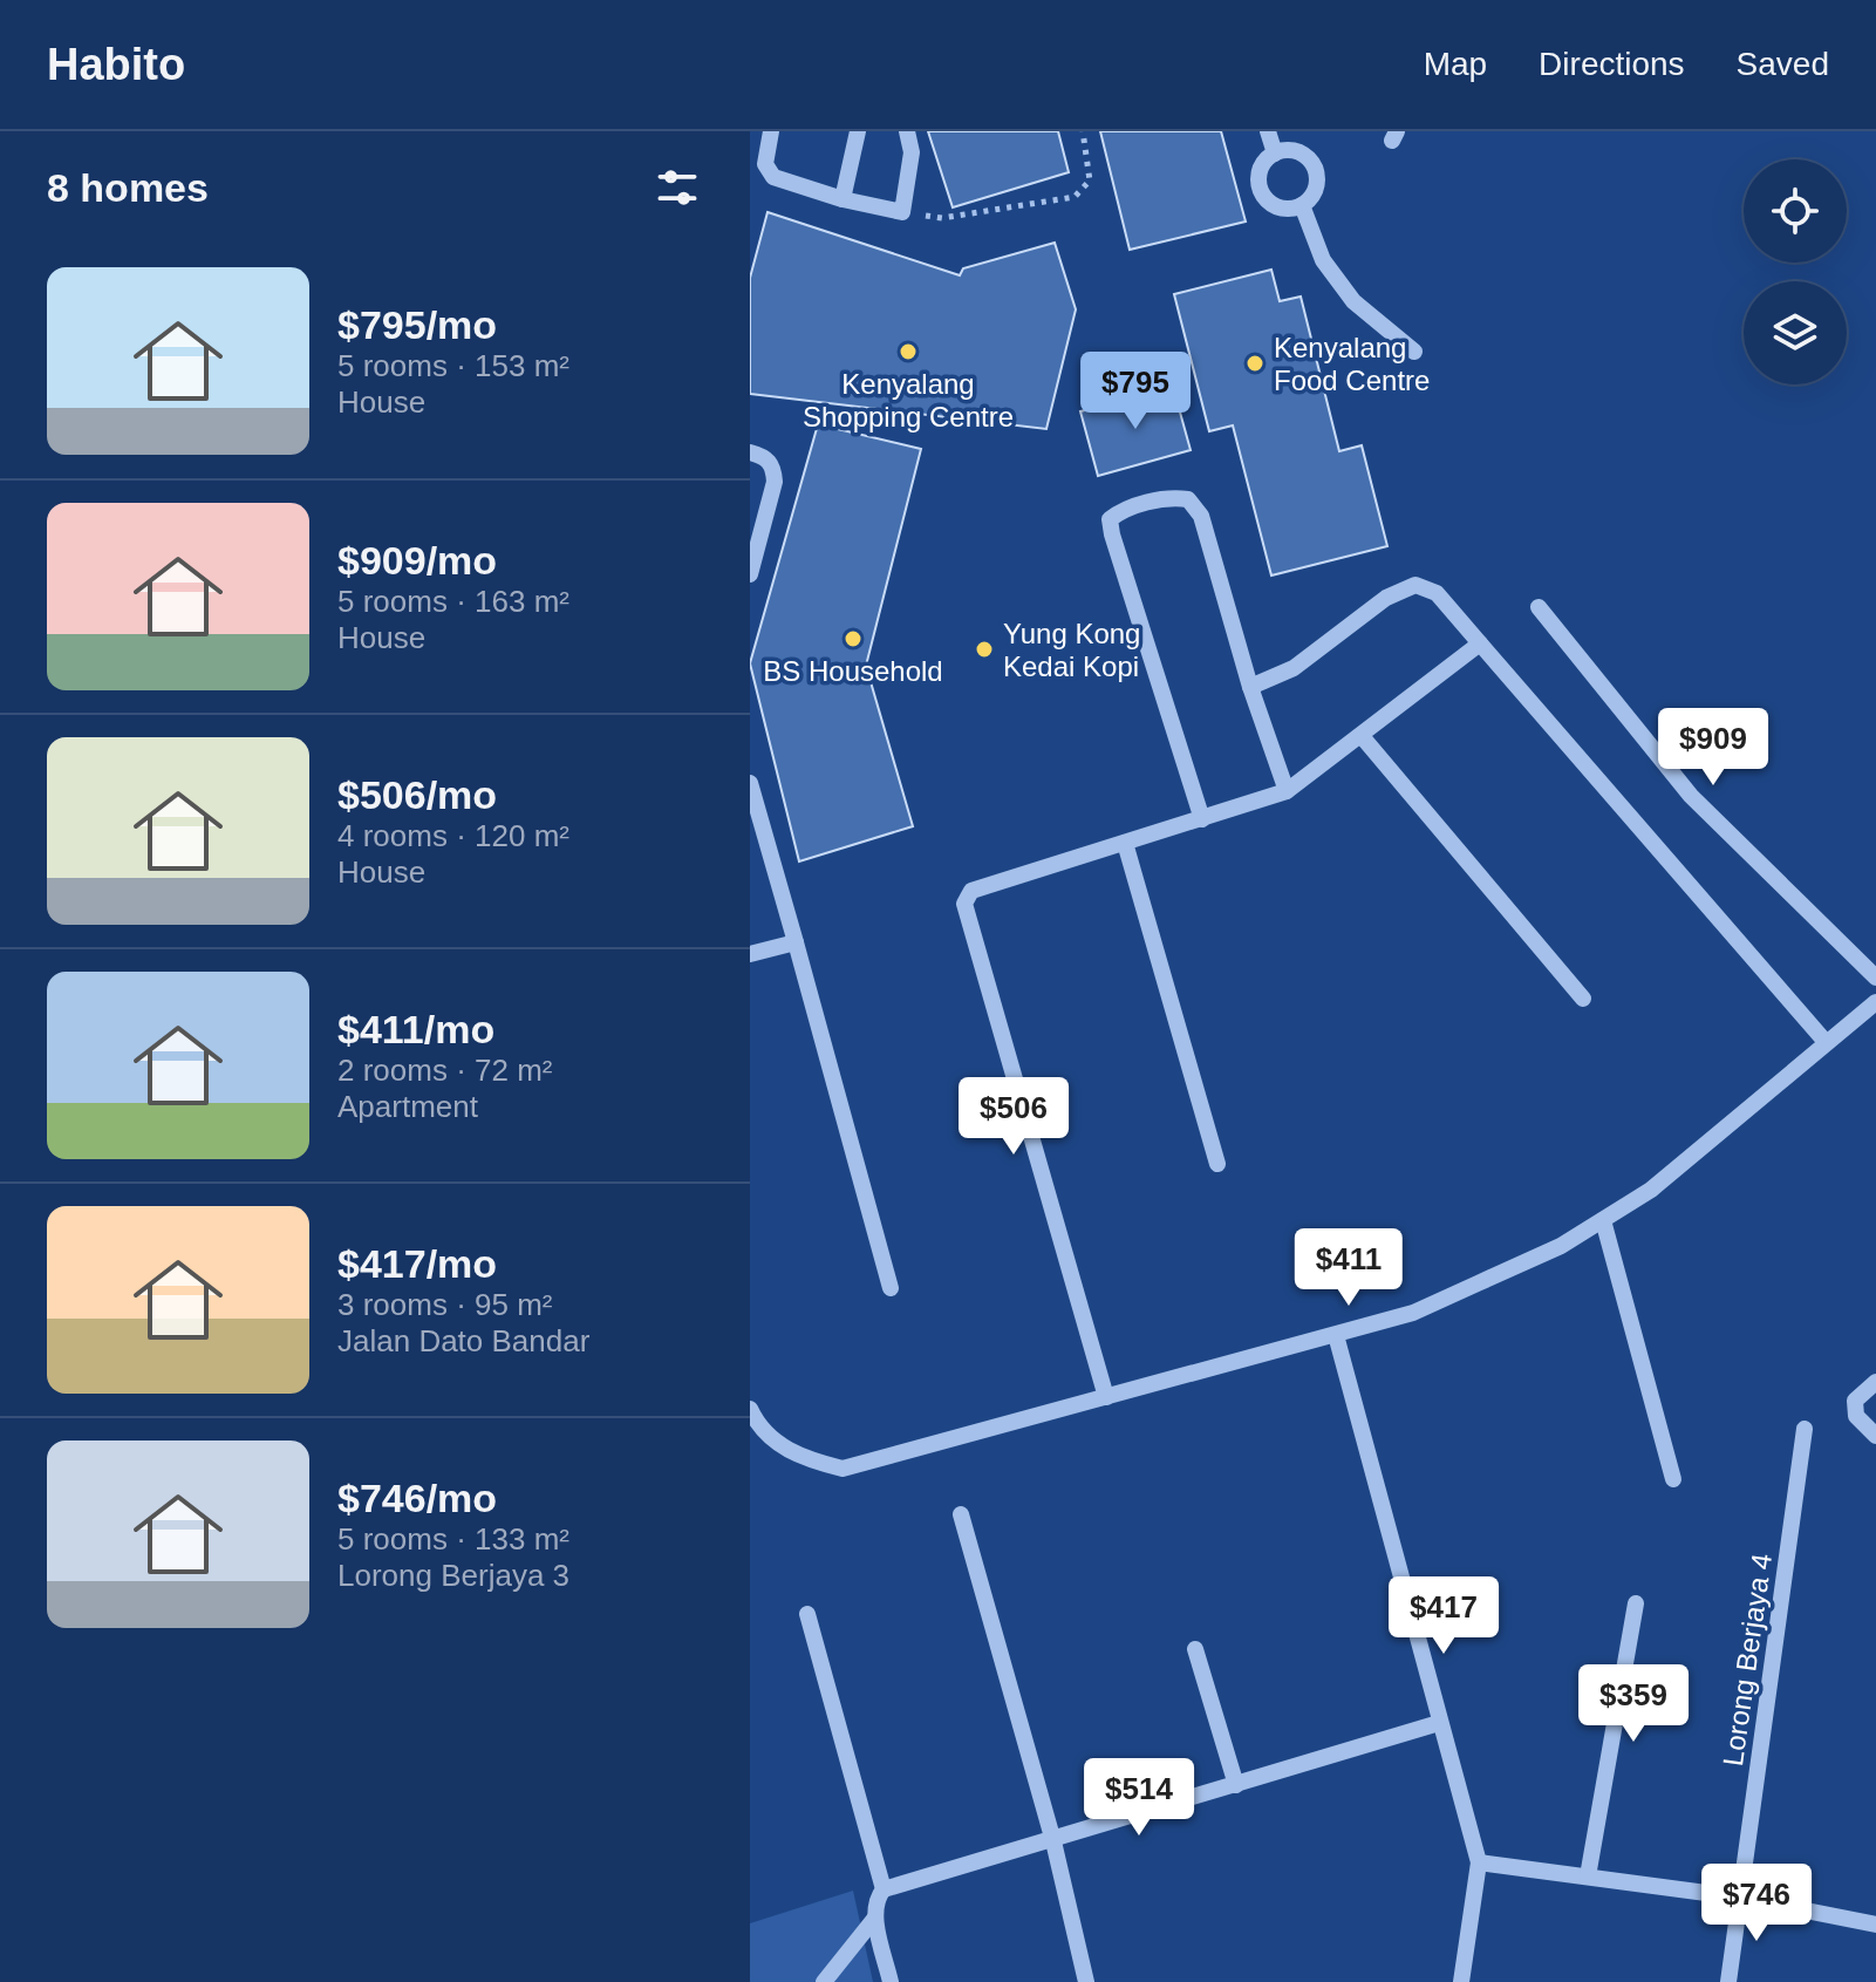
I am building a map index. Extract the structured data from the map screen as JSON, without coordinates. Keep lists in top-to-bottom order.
{
  "streets": {
    "street": ["Lorong Berjaya 4"]
  },
  "places": [
    "Kenyalang Shopping Centre",
    "Kenyalang Food Centre",
    "BS Household",
    "Yung Kong Kedai Kopi"
  ],
  "page": {
    "header": "Habito",
    "nav": ["Map", "Directions", "Saved"],
    "heading": "8 homes",
    "list": [
      {
        "name": "$795/mo",
        "note": "5 rooms · 153 m² · House"
      },
      {
        "name": "$909/mo",
        "note": "5 rooms · 163 m² · House"
      },
      {
        "name": "$506/mo",
        "note": "4 rooms · 120 m² · House"
      },
      {
        "name": "$411/mo",
        "note": "2 rooms · 72 m² · Apartment"
      },
      {
        "name": "$417/mo",
        "note": "3 rooms · 95 m² · Jalan Dato Bandar"
      },
      {
        "name": "$746/mo",
        "note": "5 rooms · 133 m² · Lorong Berjaya 3"
      }
    ],
    "price": [
      "$795",
      "$909",
      "$506",
      "$411",
      "$417",
      "$359",
      "$514",
      "$746"
    ]
  }
}
